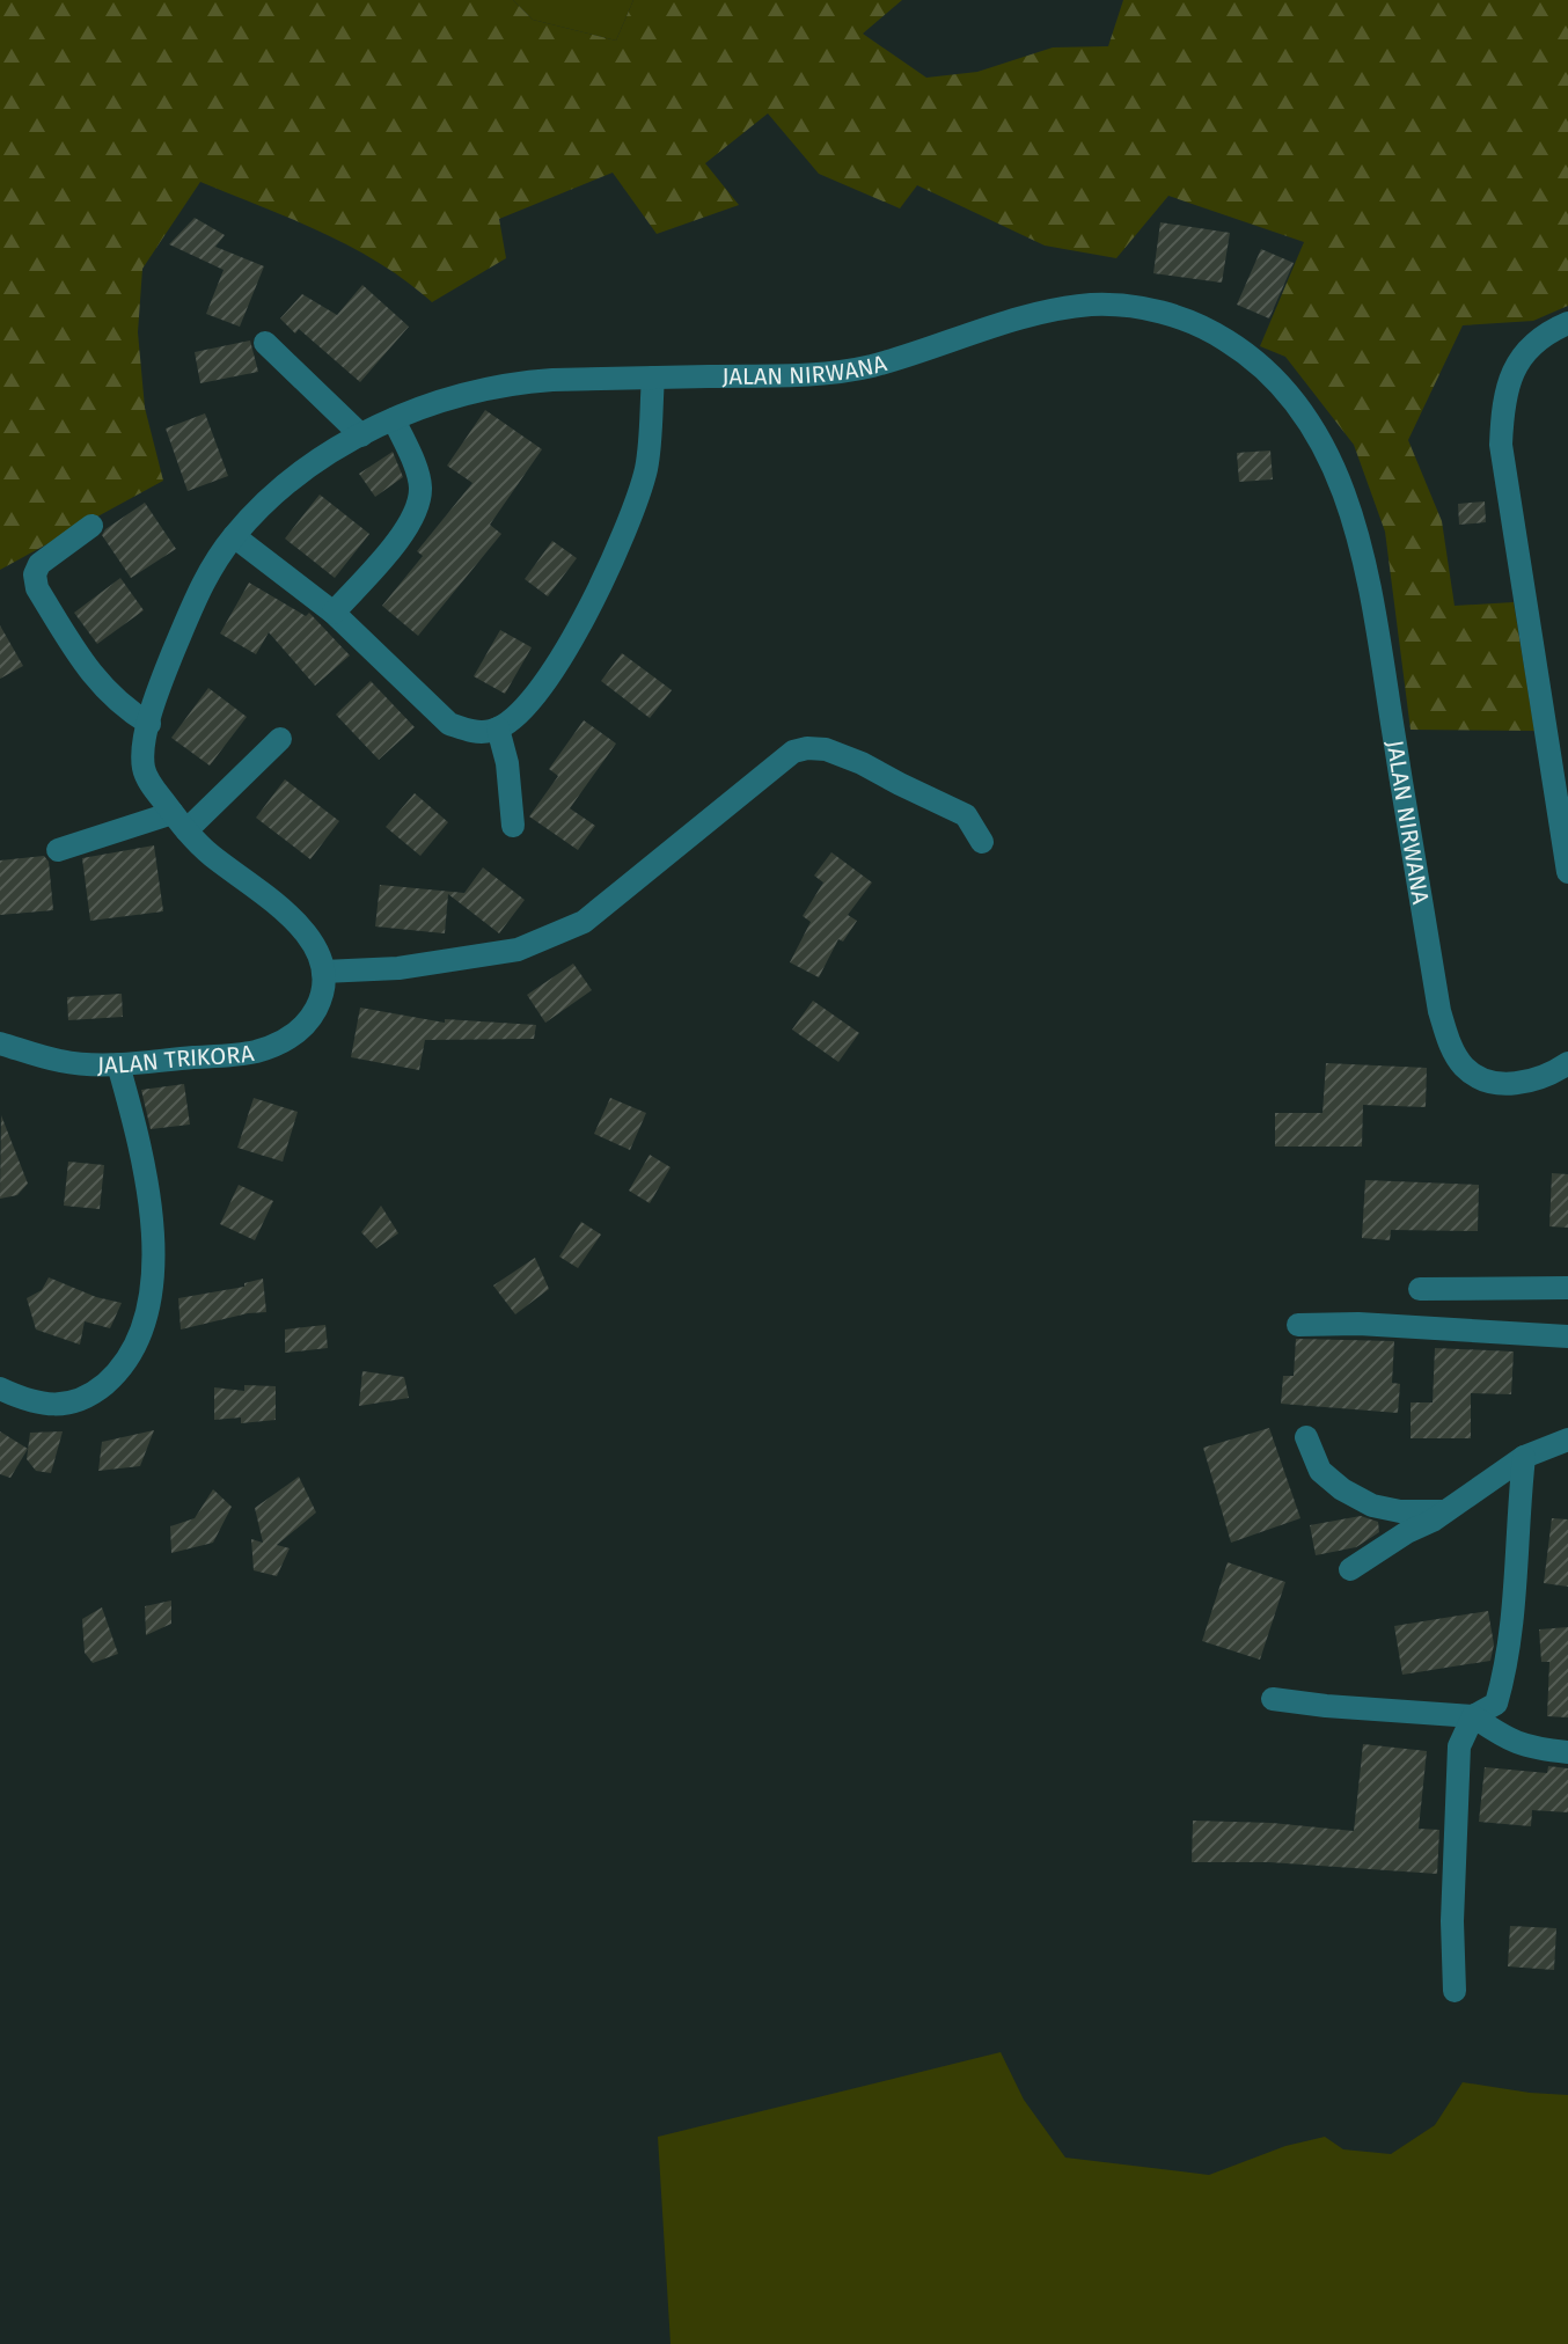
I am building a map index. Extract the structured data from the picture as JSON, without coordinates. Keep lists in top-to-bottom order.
{
  "streets": {
    "street": ["JALAN NIRWANA", "JALAN TRIKORA"]
  },
  "crossings": [
    ["JALAN NIRWANA", "JALAN TRIKORA"]
  ]
}
